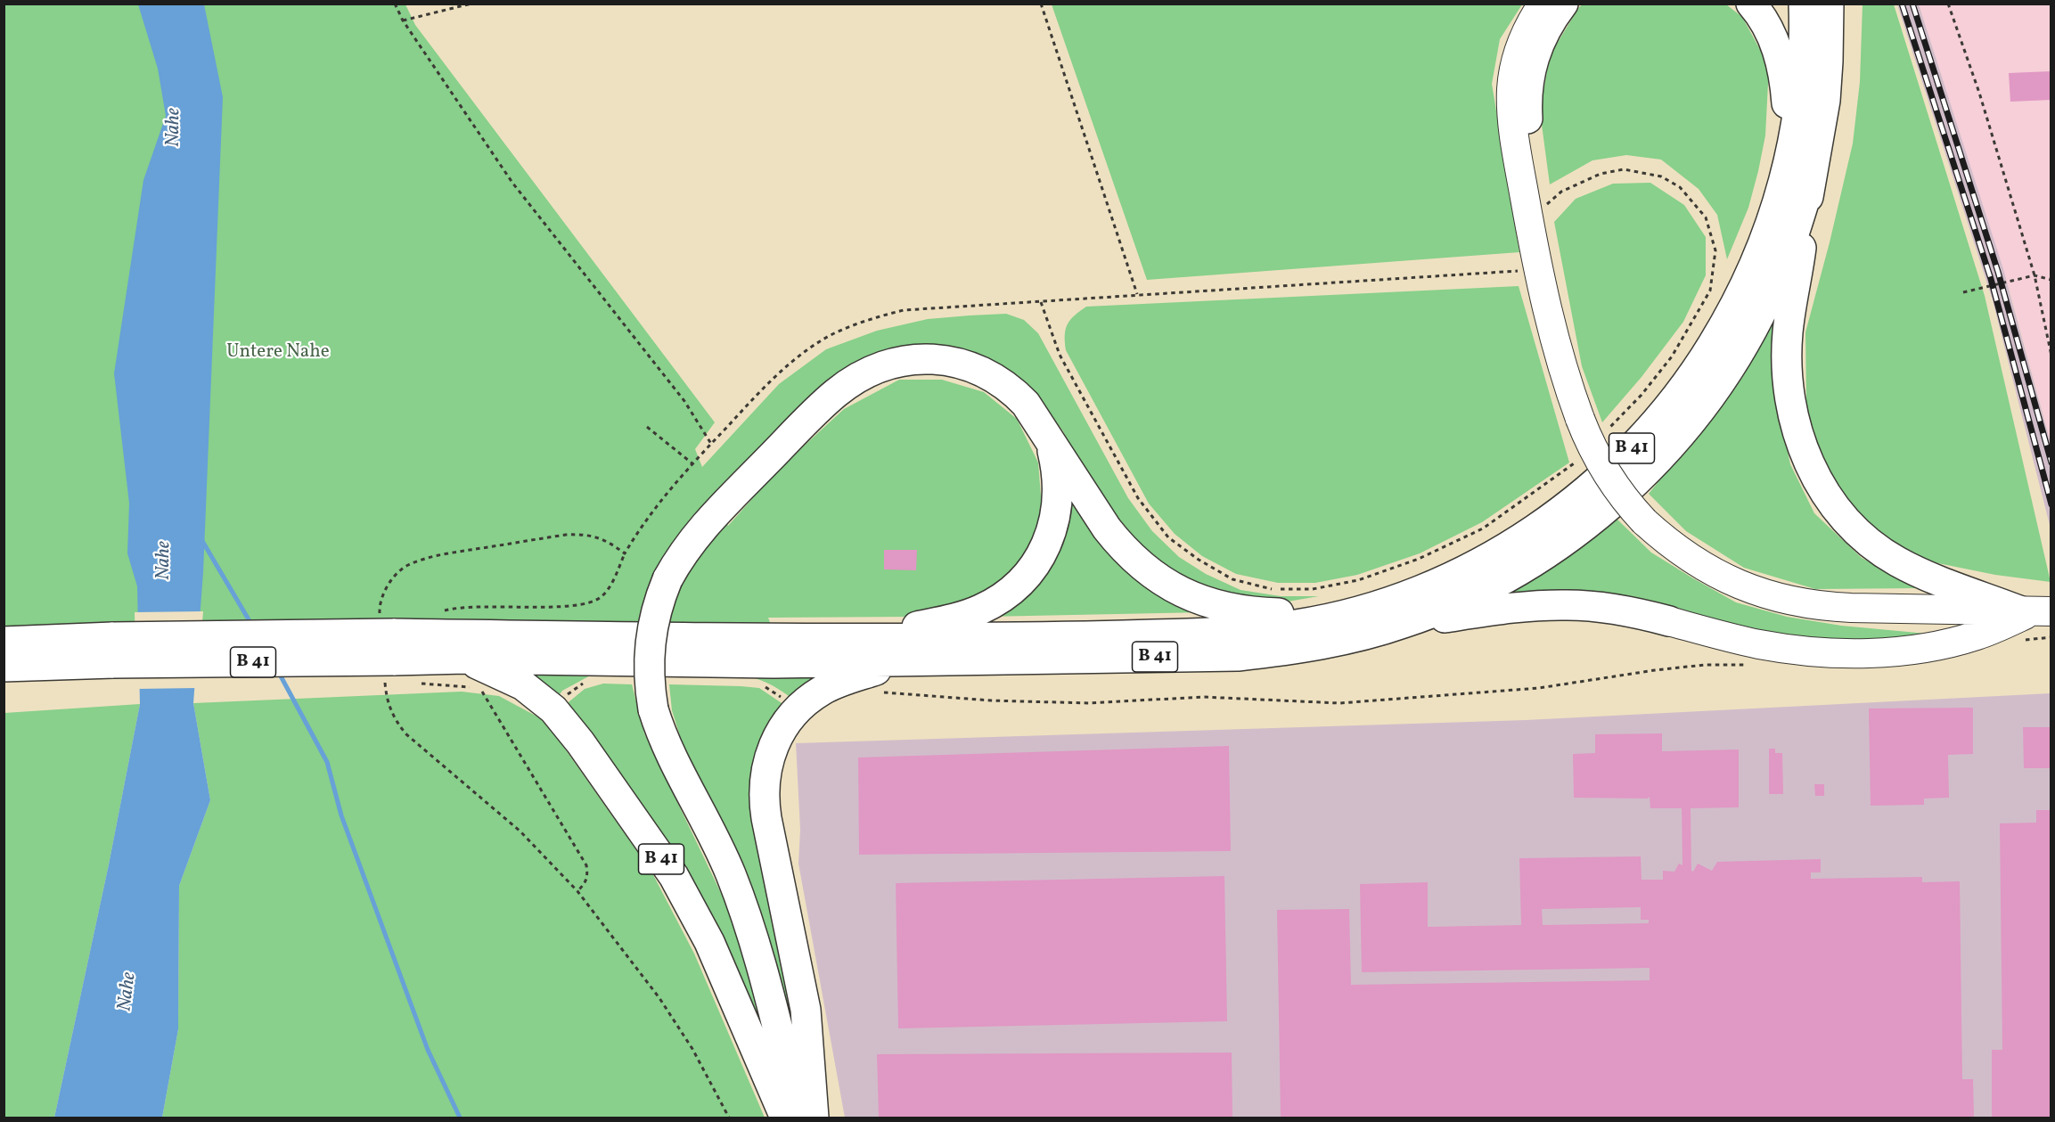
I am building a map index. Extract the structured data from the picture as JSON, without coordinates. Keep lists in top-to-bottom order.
{
  "streets": {
    "highway": ["B 41"]
  },
  "water": ["Nahe"],
  "parks": ["Untere Nahe"]
}
